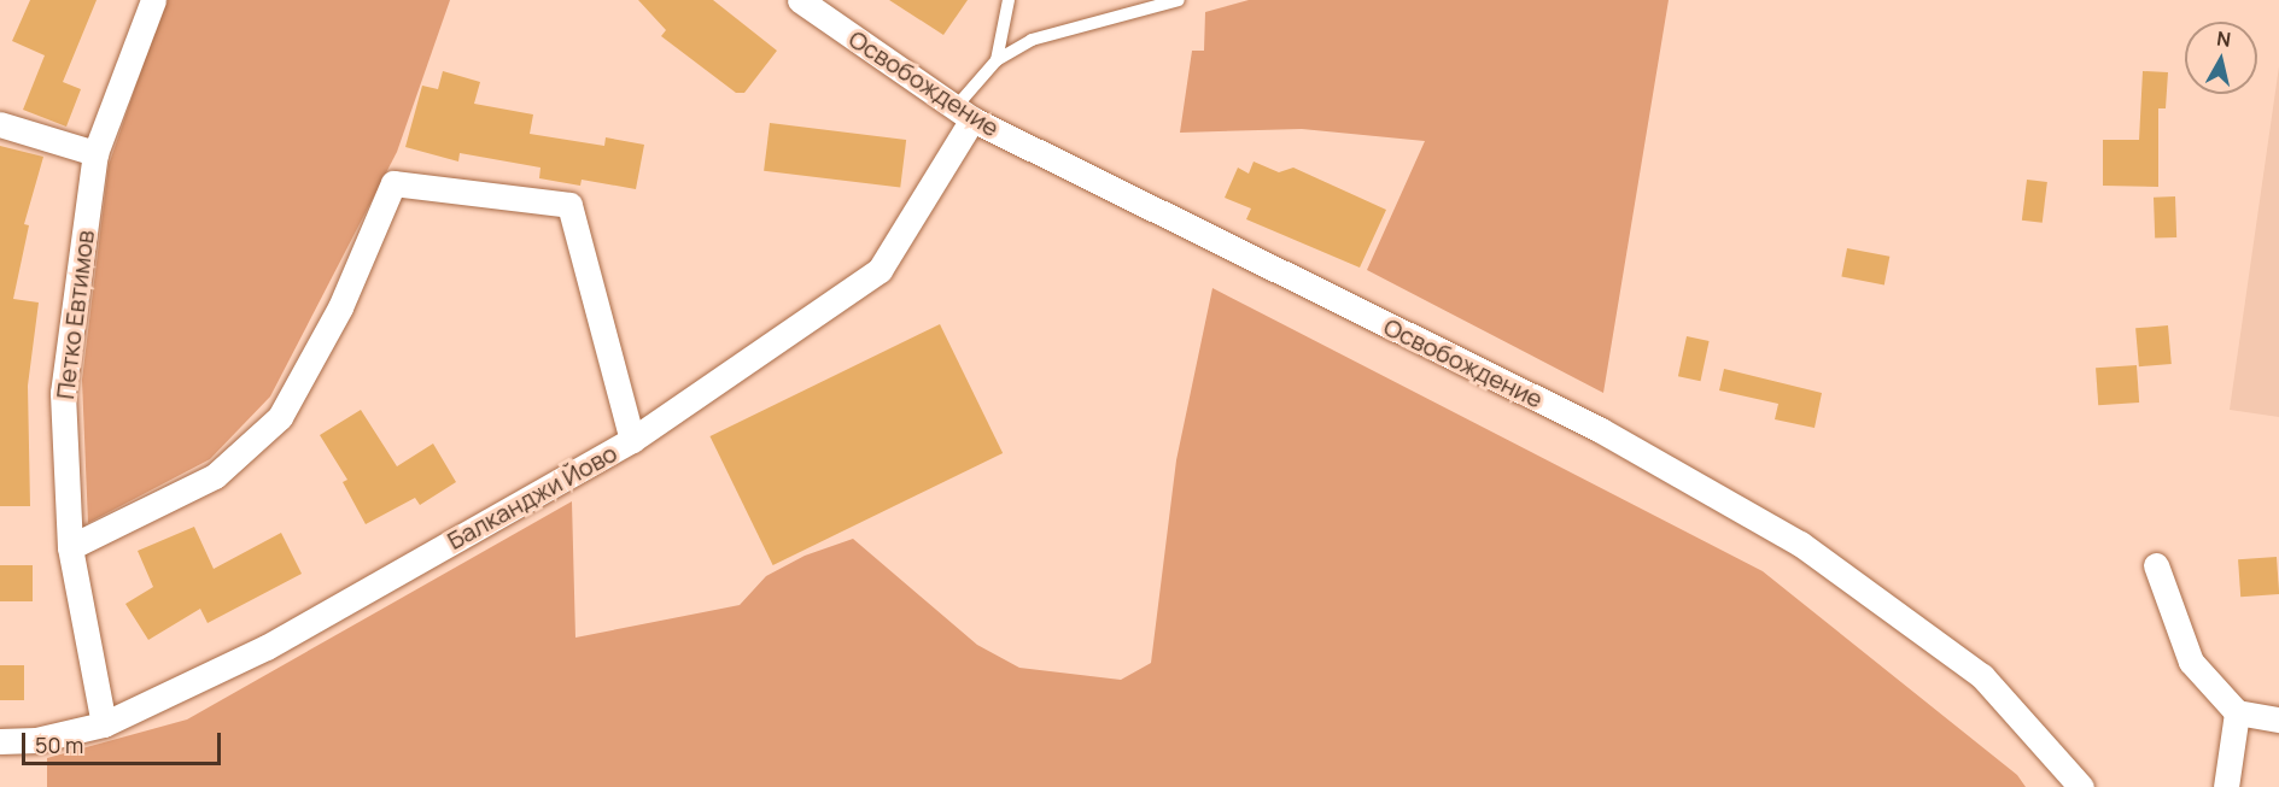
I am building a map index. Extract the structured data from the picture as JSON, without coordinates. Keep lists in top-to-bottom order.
{
  "streets": {
    "street": ["Освобождение", "Петко Евтимов", "Балканджи Йово"]
  },
  "crossings": [
    ["Освобождение", "Балканджи Йово"],
    ["Петко Евтимов", "Балканджи Йово"]
  ],
  "scale_bar": "50 m",
  "north": "top"
}
